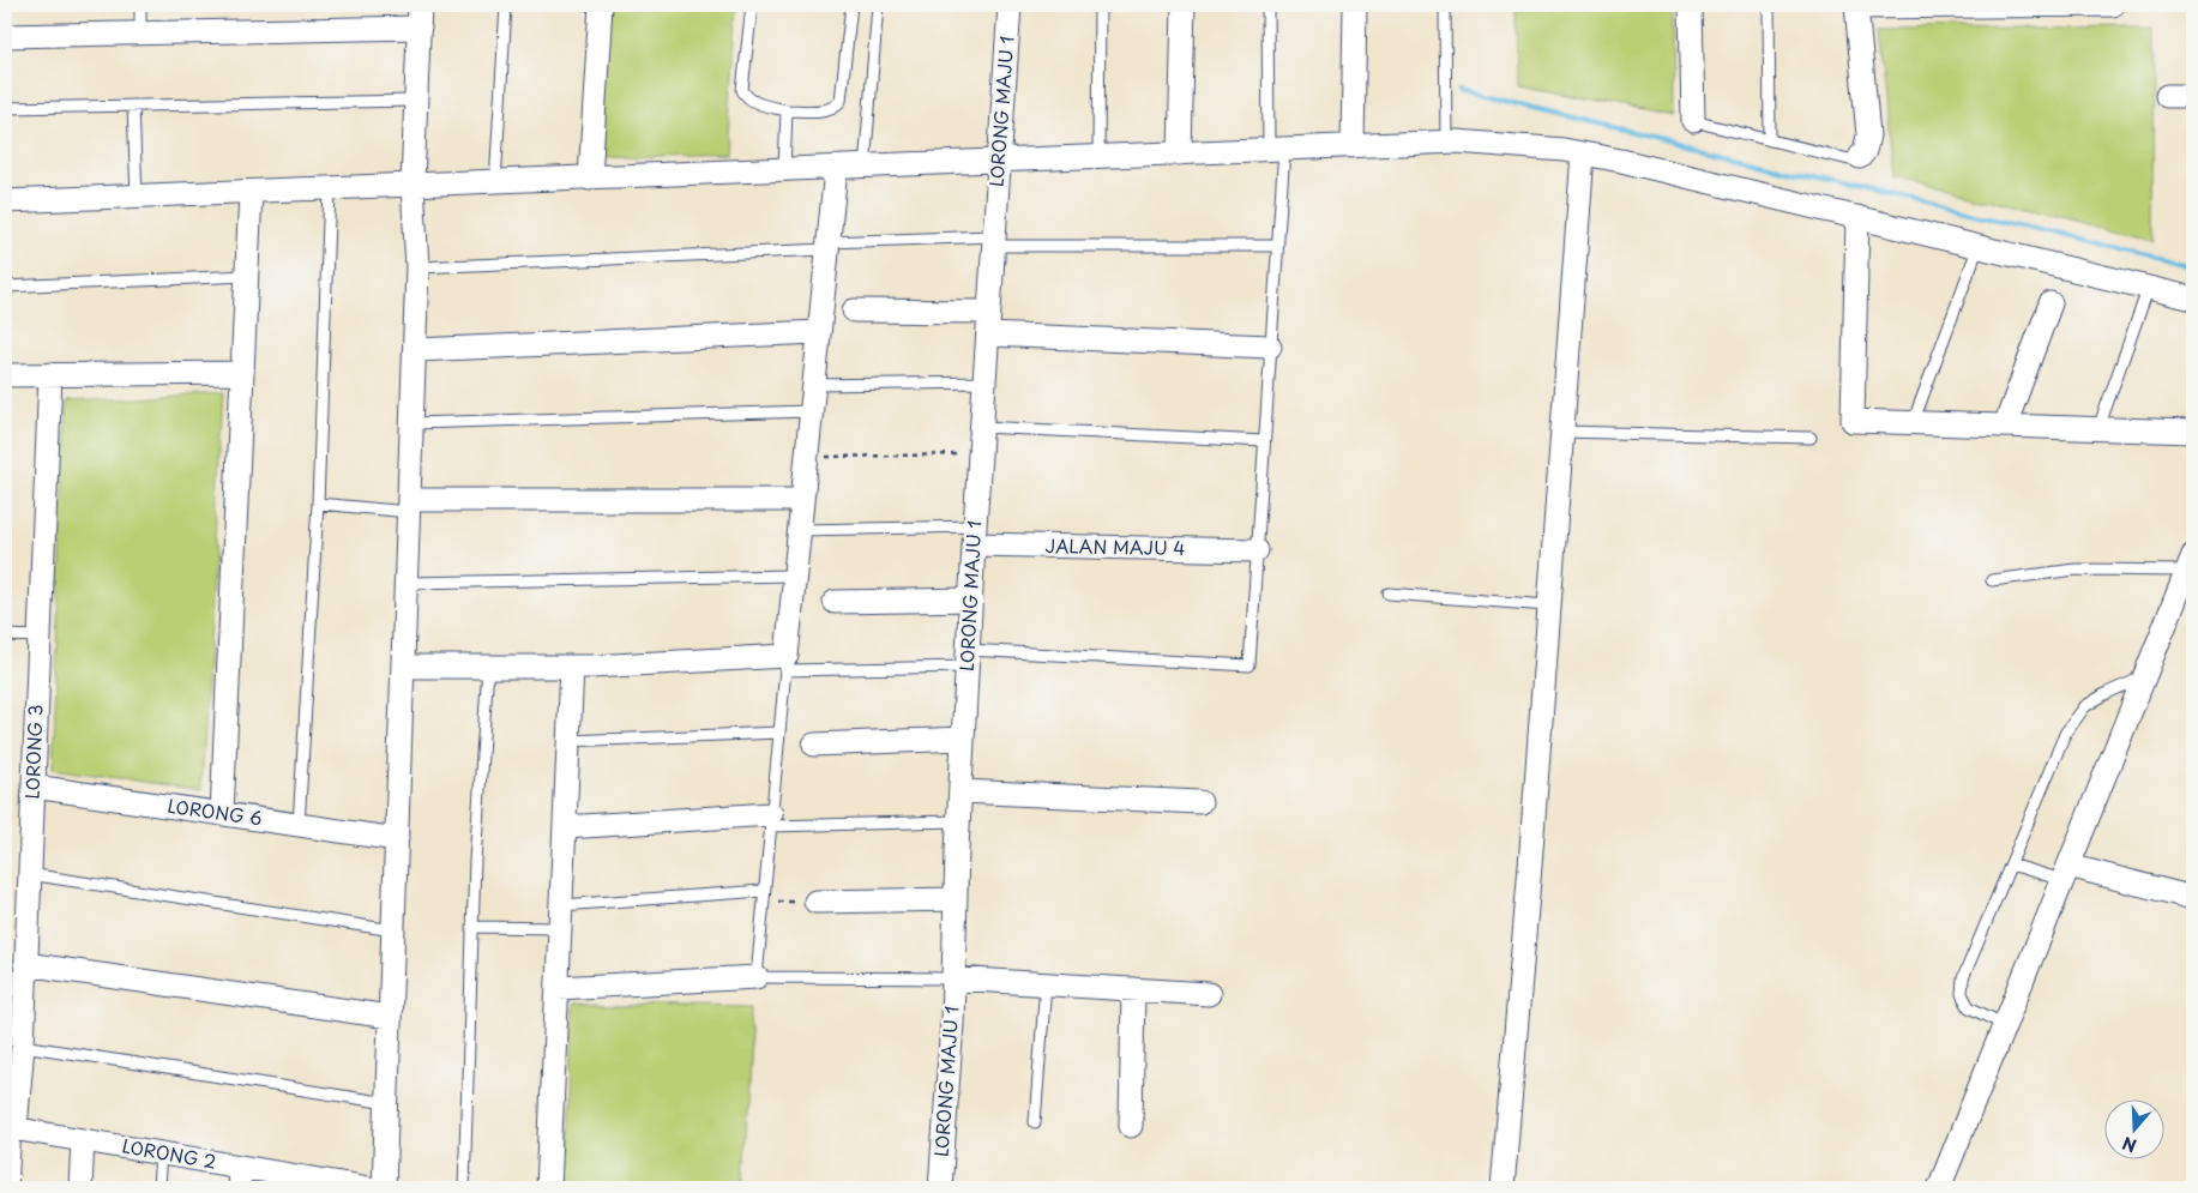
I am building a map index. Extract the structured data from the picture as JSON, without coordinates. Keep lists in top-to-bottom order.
{
  "streets": {
    "street": [
      "LORONG MAJU 1",
      "JALAN MAJU 4",
      "LORONG 3",
      "LORONG 6",
      "LORONG 2"
    ]
  },
  "crossings": [
    ["LORONG MAJU 1", "JALAN MAJU 4"],
    ["LORONG 3", "LORONG 6"],
    ["LORONG 3", "LORONG 2"]
  ],
  "north": "bottom"
}
